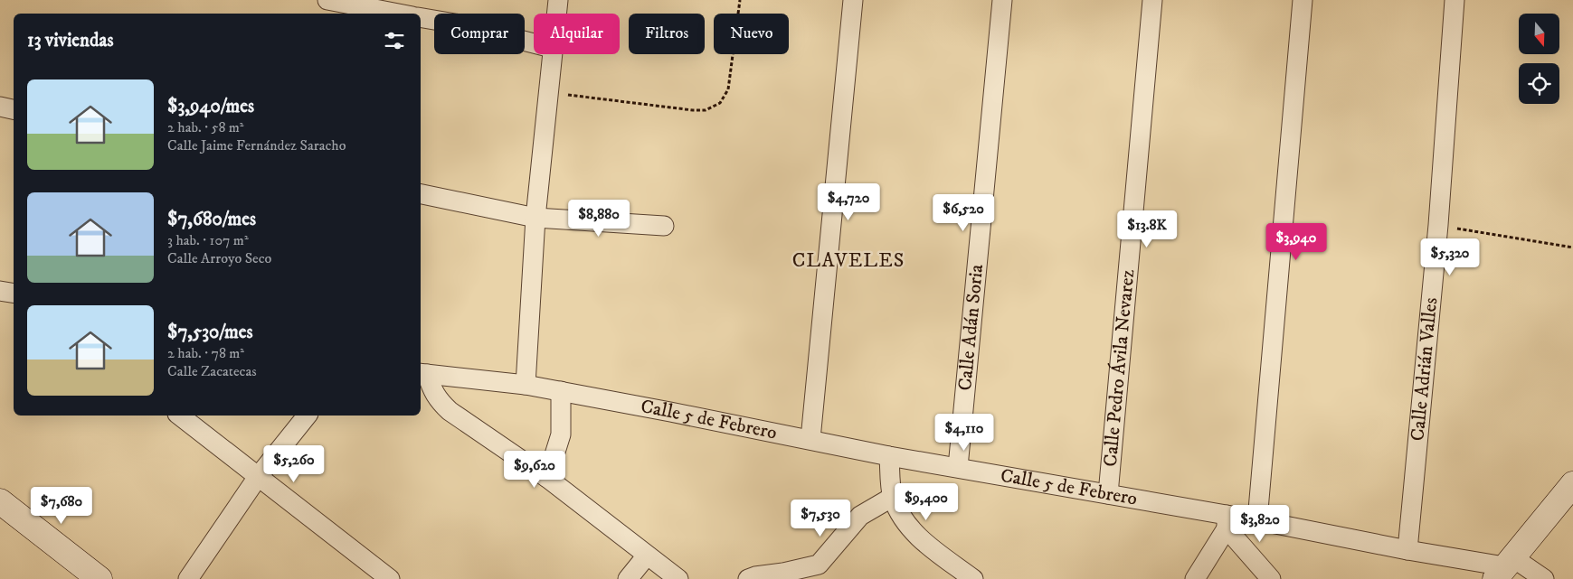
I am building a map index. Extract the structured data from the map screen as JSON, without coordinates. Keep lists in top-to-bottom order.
{
  "streets": {
    "street": [
      "Calle Adán Soria",
      "Calle Pedro Ávila Nevarez",
      "Calle Adrián Valles",
      "Calle 5 de Febrero"
    ]
  },
  "crossings": [
    ["Calle Adán Soria", "Calle 5 de Febrero"],
    ["Calle Pedro Ávila Nevarez", "Calle 5 de Febrero"],
    ["Calle Adrián Valles", "Calle 5 de Febrero"]
  ],
  "districts": ["CLAVELES"],
  "north": "bottom",
  "page": {
    "chip": [
      "Comprar",
      "Alquilar",
      "Filtros",
      "Nuevo"
    ],
    "heading": "13 viviendas",
    "list": [
      {
        "name": "$3,940/mes",
        "note": "2 hab. · 58 m² · Calle Jaime Fernández Saracho"
      },
      {
        "name": "$7,680/mes",
        "note": "3 hab. · 107 m² · Calle Arroyo Seco"
      },
      {
        "name": "$7,530/mes",
        "note": "2 hab. · 78 m² · Calle Zacatecas"
      }
    ],
    "price": [
      "$4,720",
      "$6,520",
      "$8,880",
      "$13.8K",
      "$3,940",
      "$5,320",
      "$4,110",
      "$5,260",
      "$9,620",
      "$9,400",
      "$7,680",
      "$7,530",
      "$3,820"
    ]
  }
}
